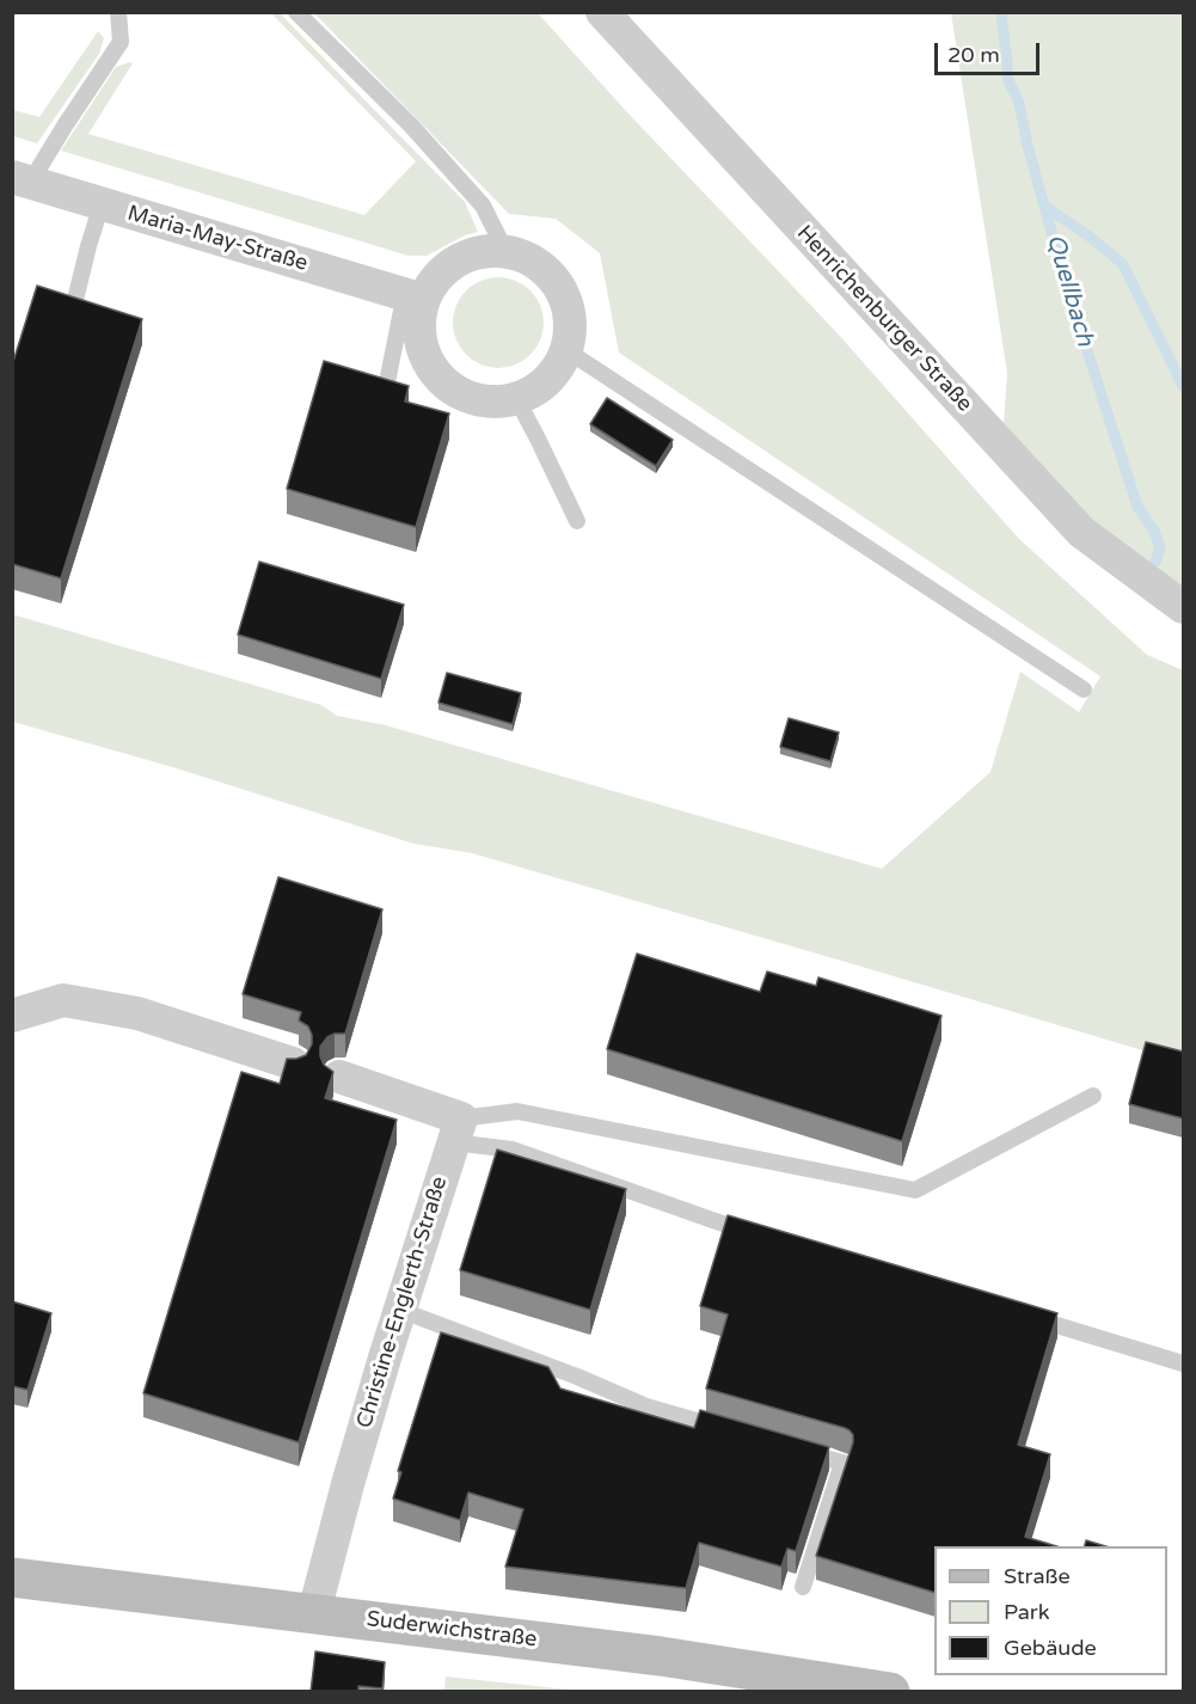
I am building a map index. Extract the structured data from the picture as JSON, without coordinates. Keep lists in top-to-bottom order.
{
  "streets": {
    "main road": ["Suderwichstraße"],
    "street": ["Maria-May-Straße", "Henrichenburger Straße", "Christine-Englerth-Straße"]
  },
  "crossings": [
    ["Christine-Englerth-Straße", "Suderwichstraße"]
  ],
  "water": ["Quellbach"],
  "legend": ["Straße", "Park", "Gebäude"],
  "scale_bar": "20 m"
}
